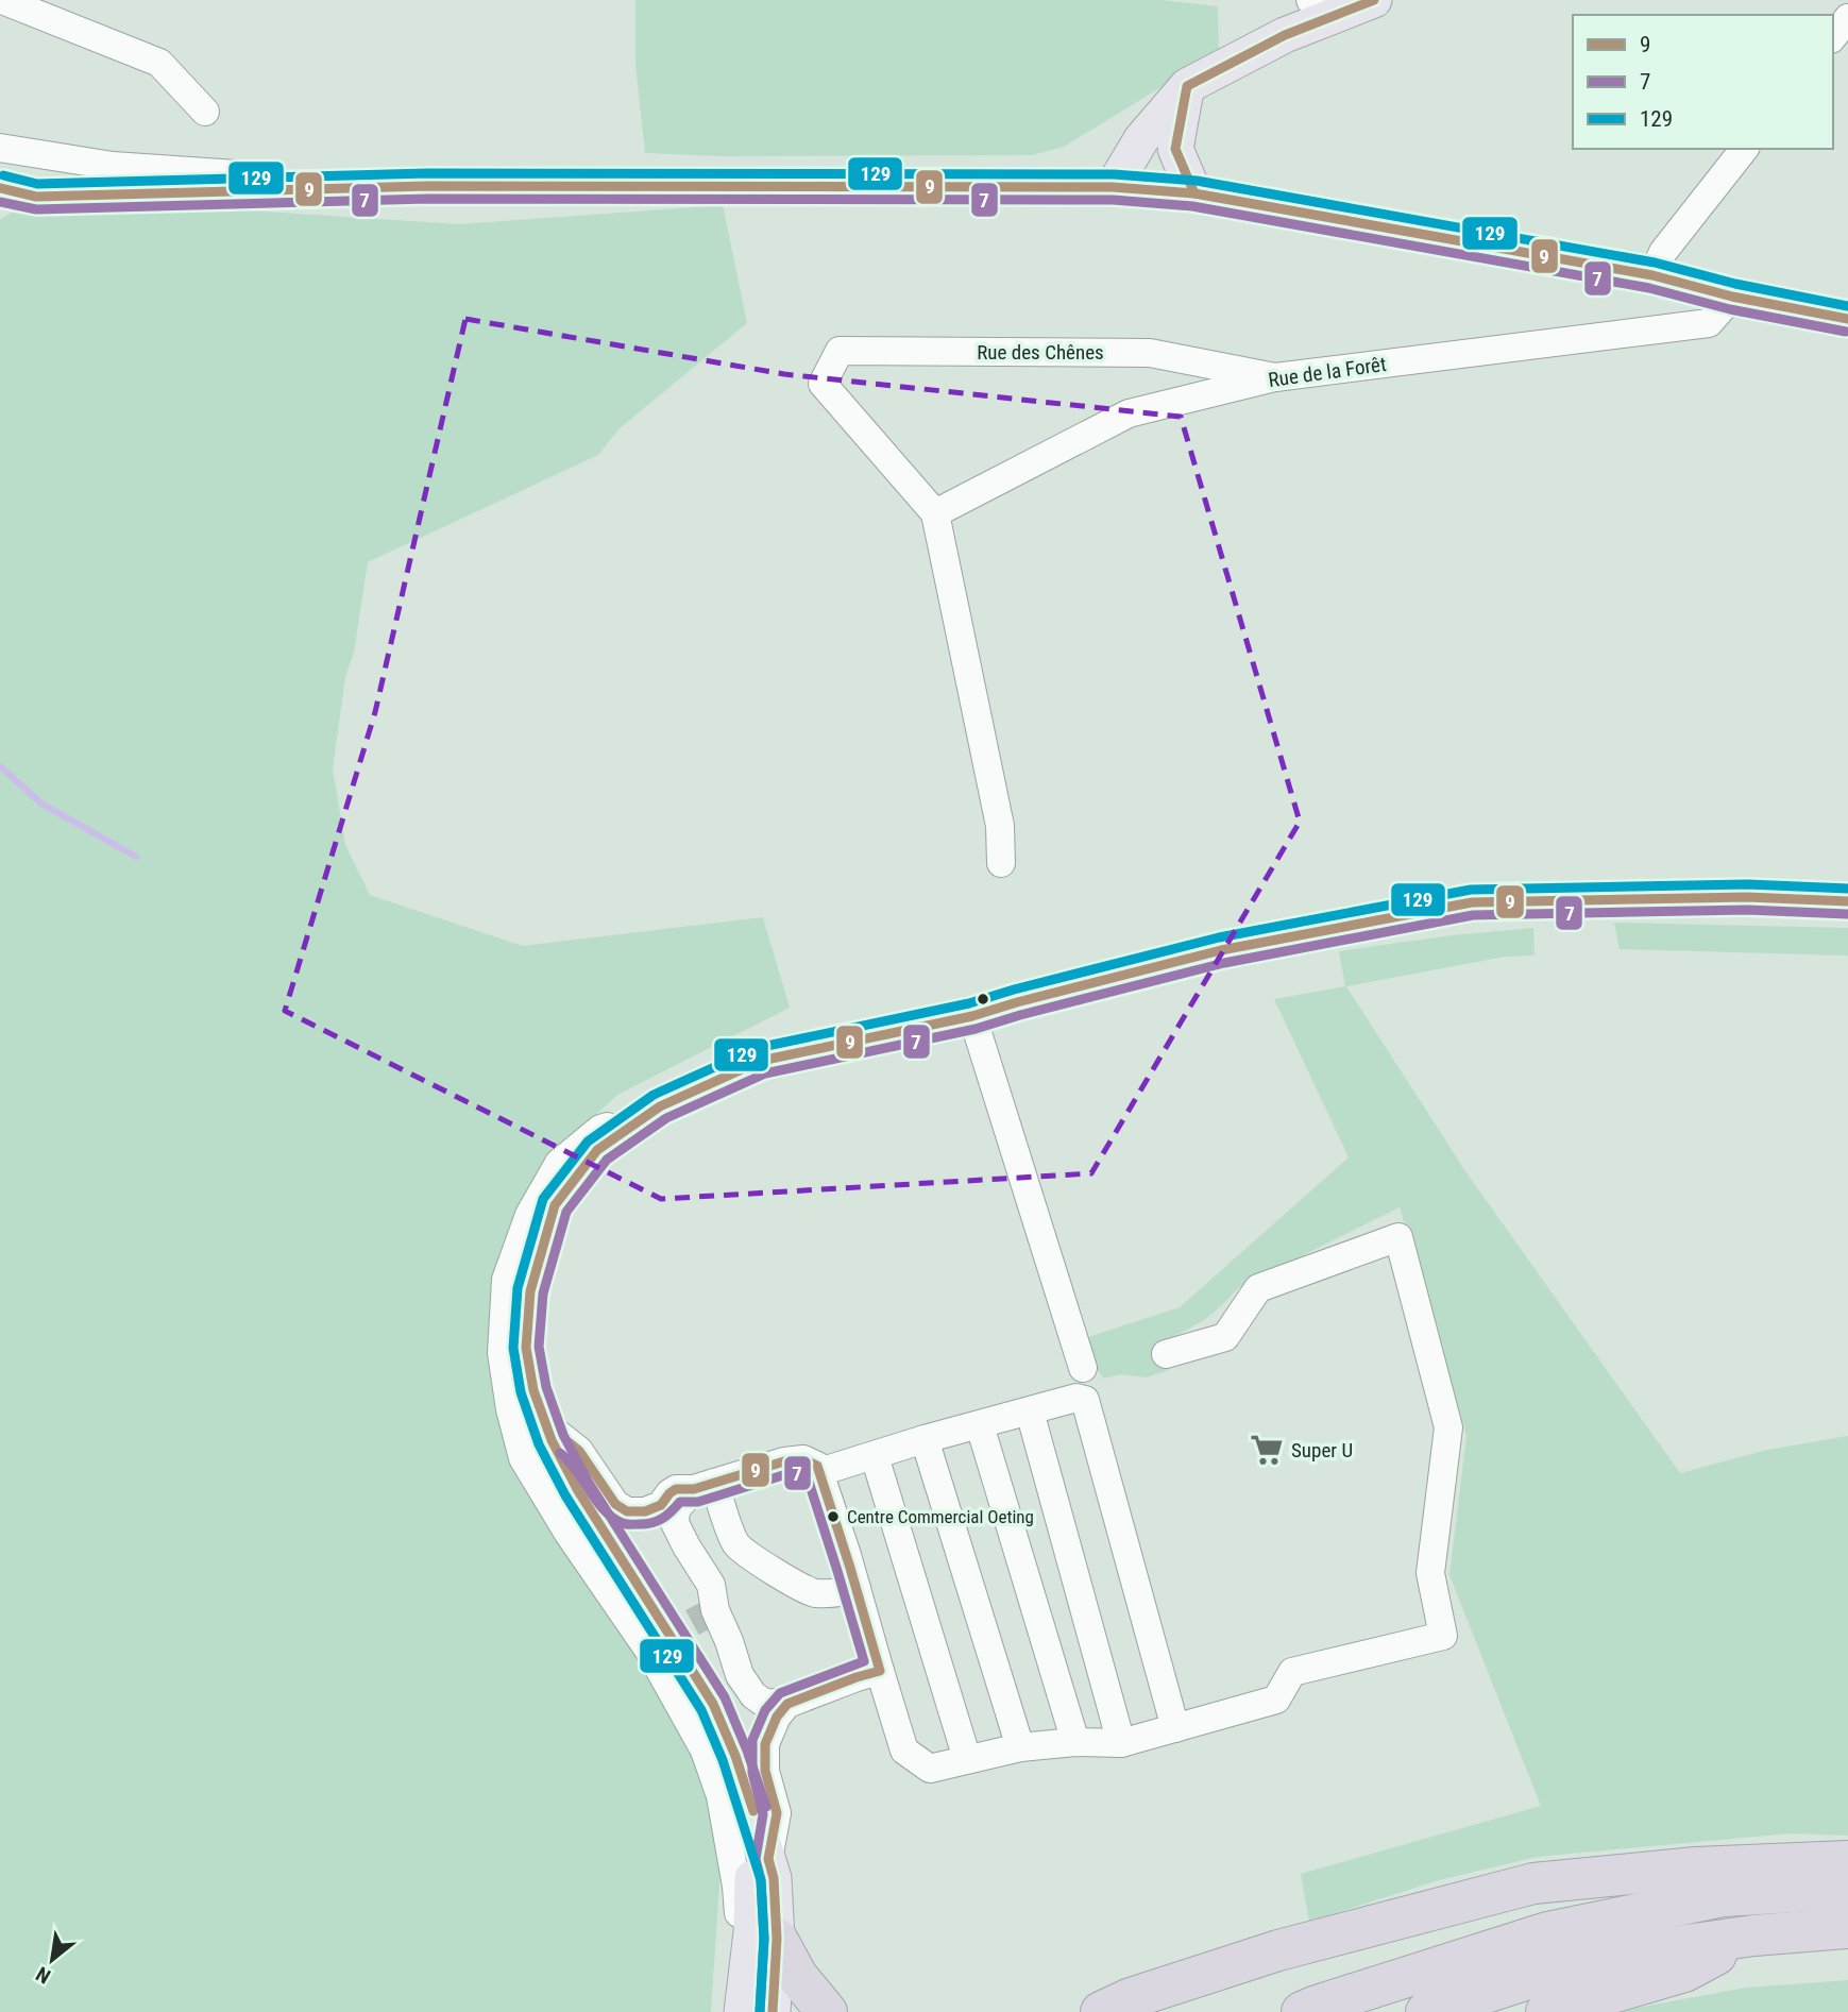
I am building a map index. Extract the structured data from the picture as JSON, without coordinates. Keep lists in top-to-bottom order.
{
  "streets": {
    "street": ["Rue des Chênes", "Rue de la Forêt"]
  },
  "crossings": [
    ["Rue des Chênes", "Rue de la Forêt"]
  ],
  "places": {
    "supermarket": ["Super U"],
    "other": ["Centre Commercial Oeting"]
  },
  "lines": ["transit line 9", "transit line 129", "transit line 7"],
  "legend": ["9", "7", "129"],
  "north": "bottom left"
}
